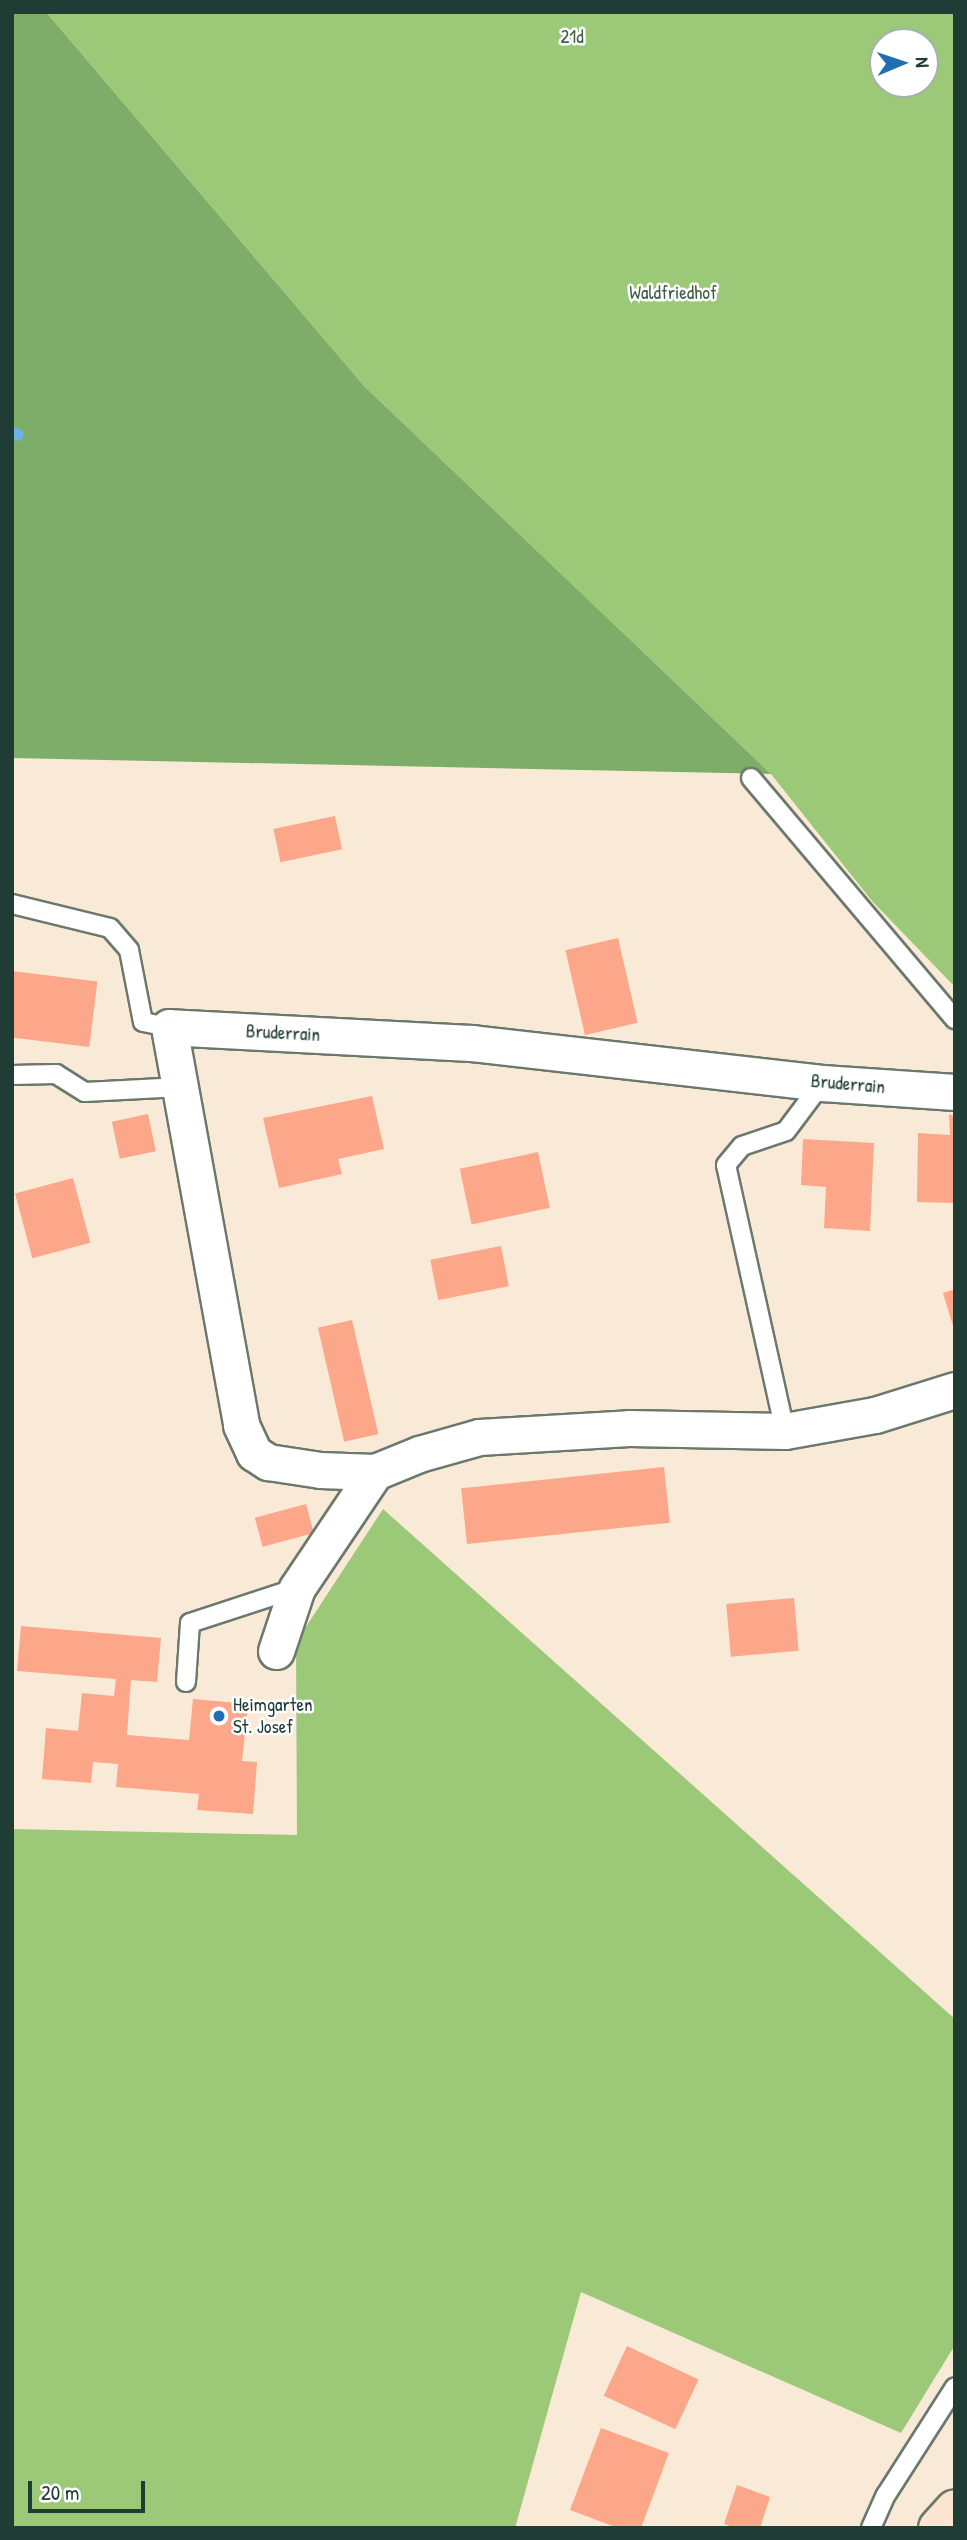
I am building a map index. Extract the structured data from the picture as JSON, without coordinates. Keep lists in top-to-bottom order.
{
  "streets": {
    "street": ["Bruderrain"]
  },
  "parks": ["21d", "Waldfriedhof"],
  "places": ["Heimgarten St. Josef"],
  "scale_bar": "20 m",
  "north": "right"
}
